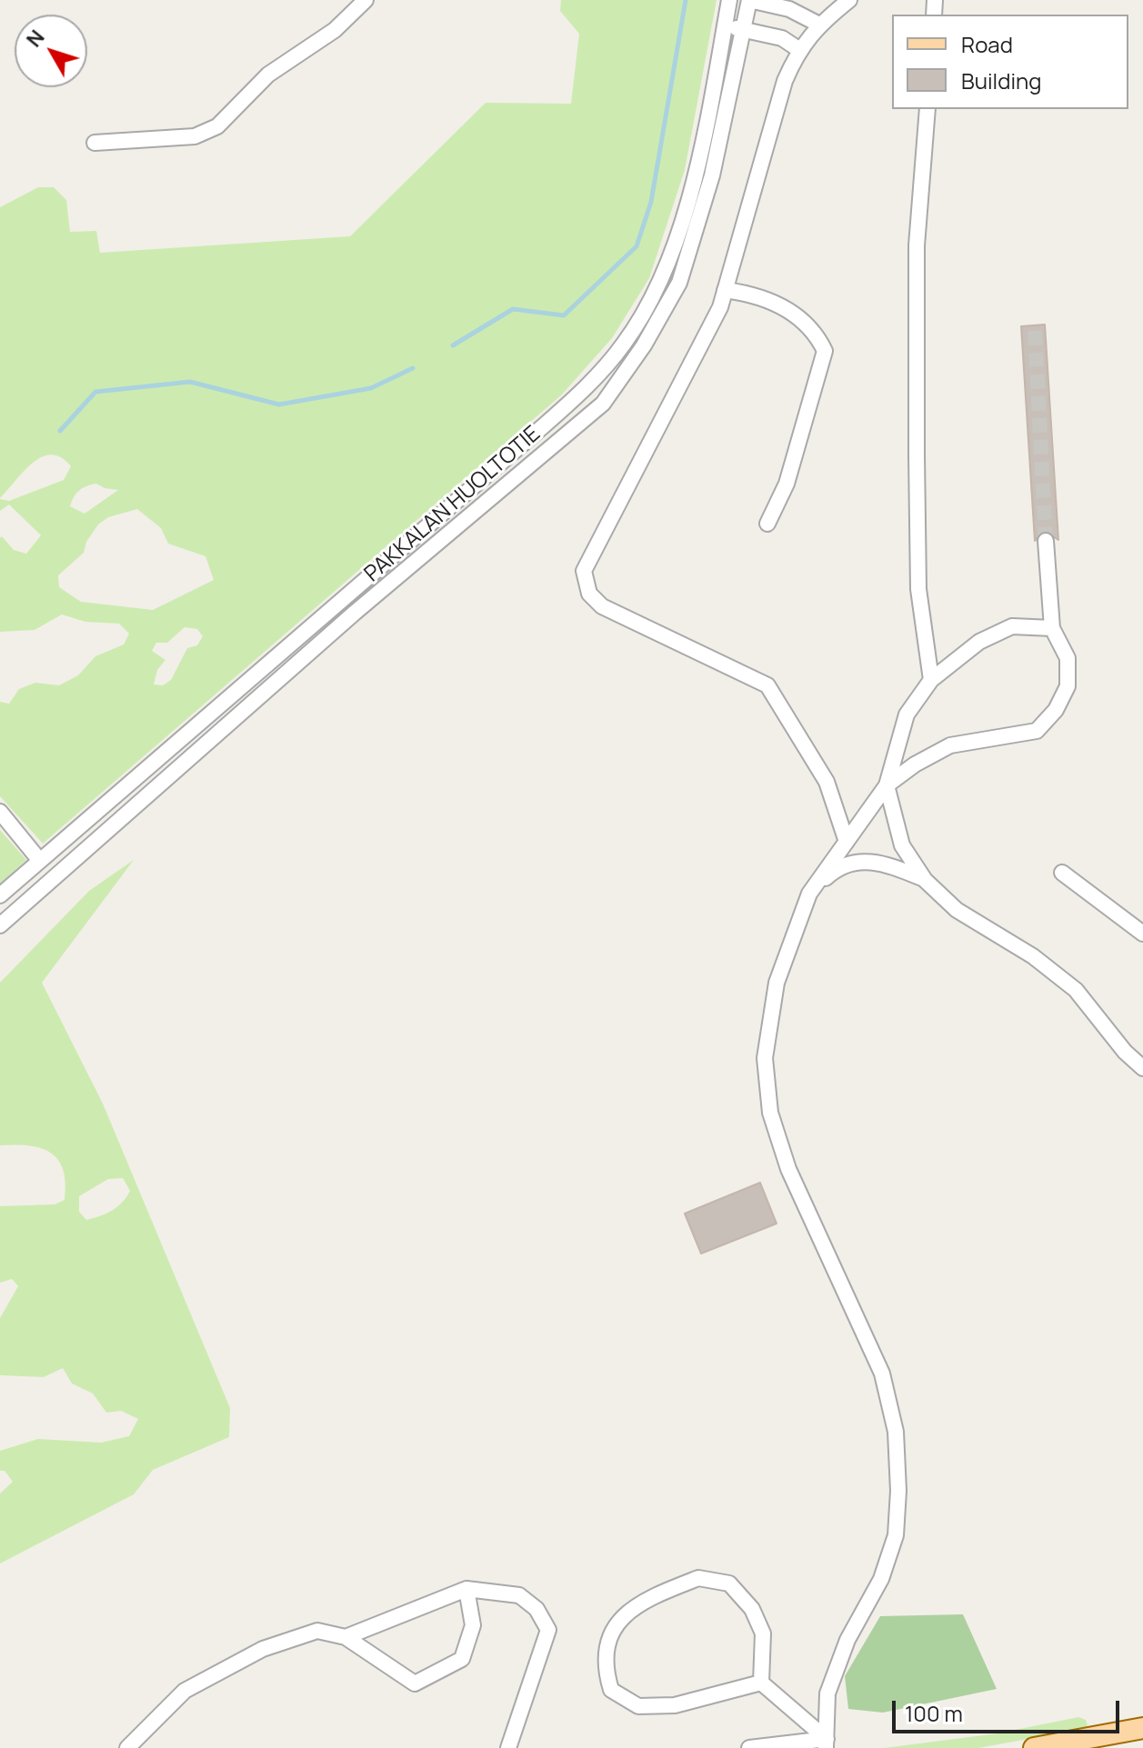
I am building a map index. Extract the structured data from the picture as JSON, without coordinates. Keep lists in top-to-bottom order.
{
  "streets": {
    "lane": ["PAKKALAN HUOLTOTIE"]
  },
  "legend": ["Road", "Building"],
  "scale_bar": "100 m",
  "north": "top left"
}
